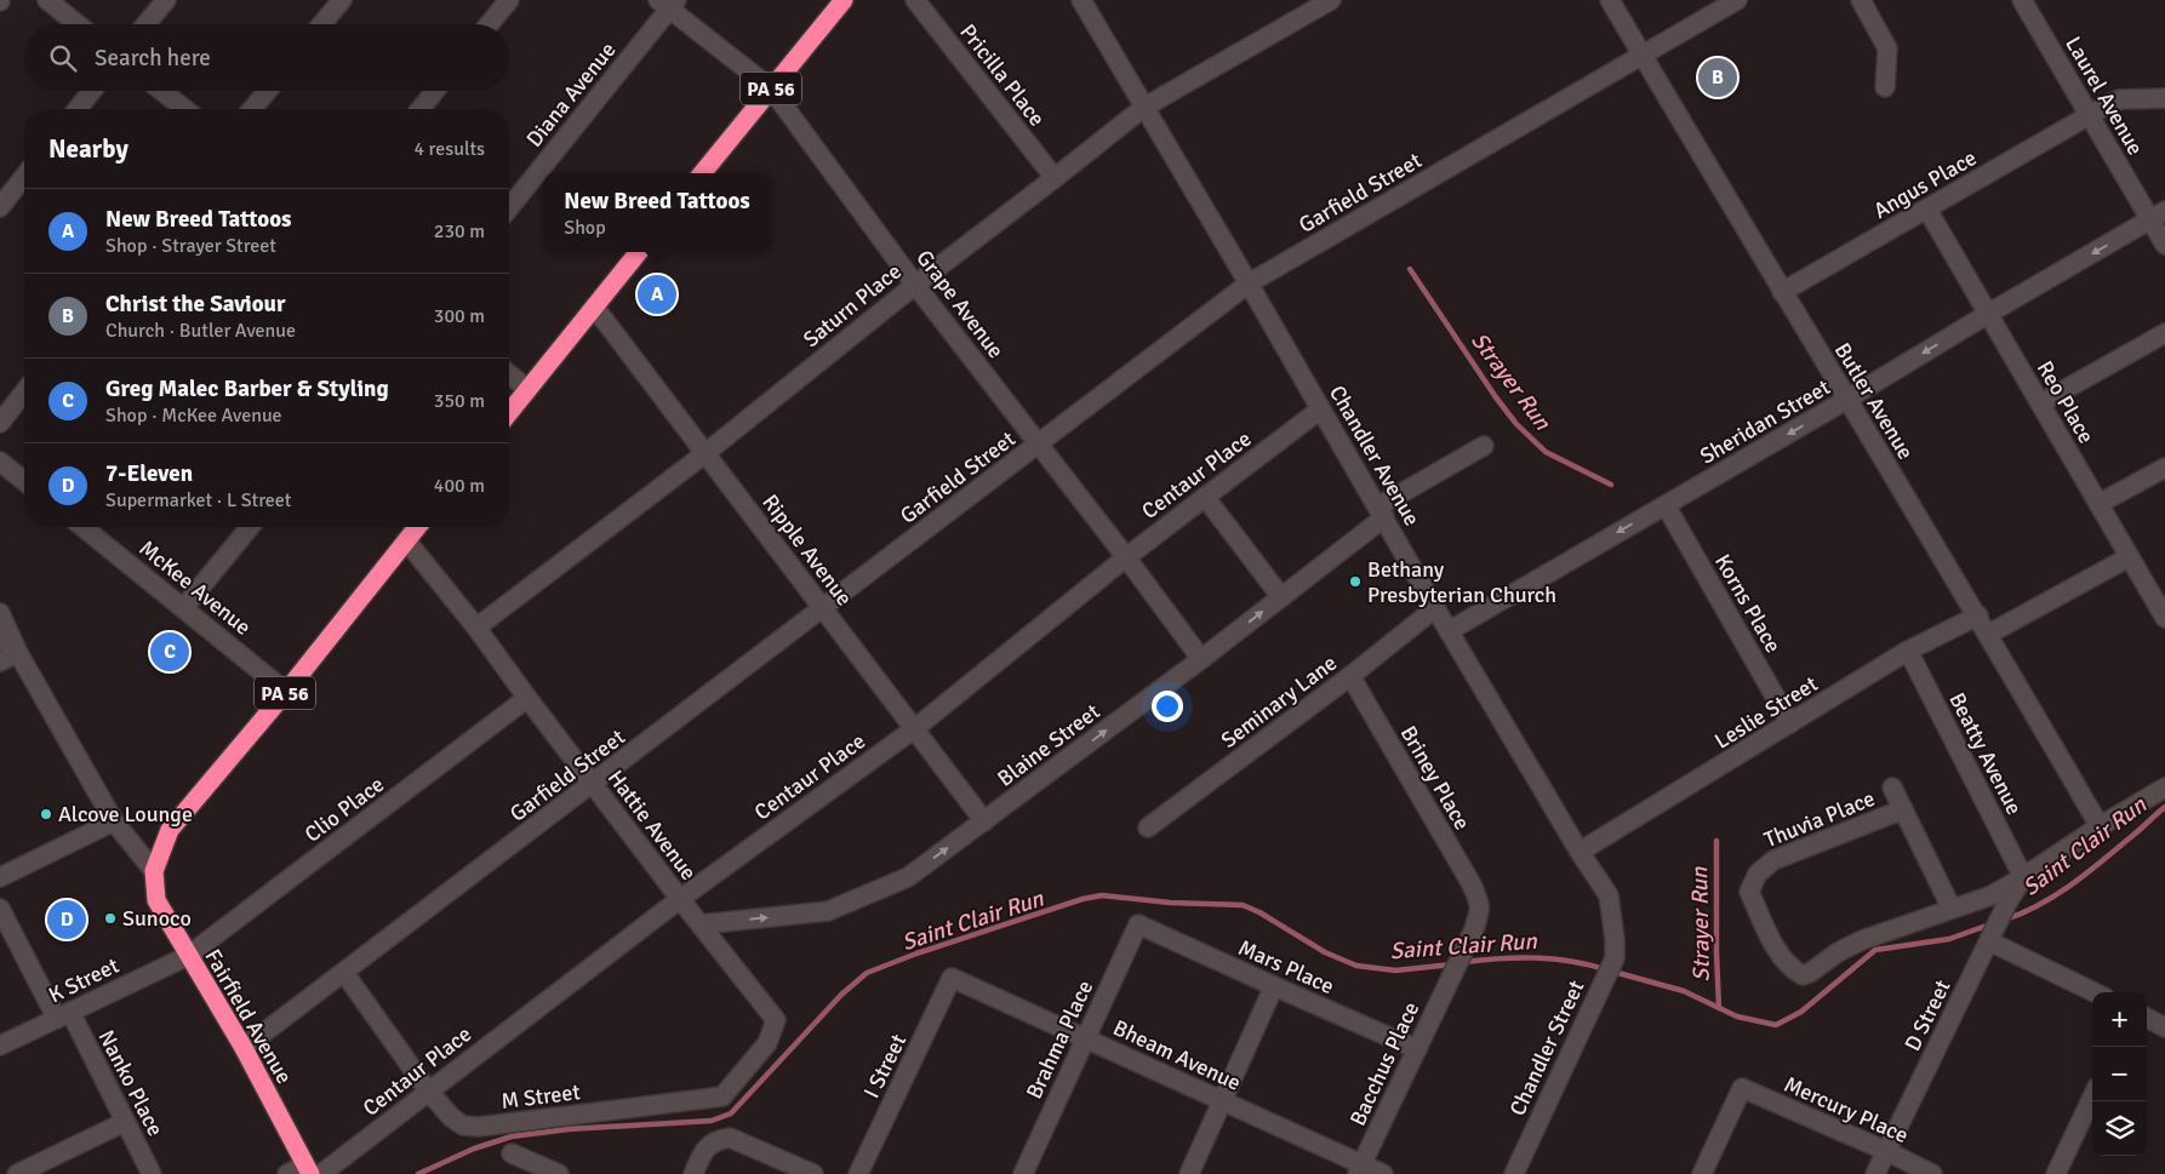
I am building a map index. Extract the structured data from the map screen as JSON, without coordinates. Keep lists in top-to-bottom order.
{
  "streets": {
    "highway": ["PA 56", "Fairfield Avenue"],
    "street": [
      "Pricilla Place",
      "Diana Avenue",
      "Laurel Avenue",
      "Angus Place",
      "Garfield Street",
      "Grape Avenue",
      "Saturn Place",
      "Butler Avenue",
      "Reo Place",
      "Sheridan Street",
      "Chandler Avenue",
      "Centaur Place",
      "Ripple Avenue",
      "McKee Avenue",
      "Korns Place",
      "Seminary Lane",
      "Leslie Street",
      "Blaine Street",
      "Beatty Avenue",
      "Briney Place",
      "Clio Place",
      "Thuvia Place",
      "Hattie Avenue",
      "Mars Place",
      "K Street",
      "D Street",
      "Brahma Place",
      "Chandler Street",
      "Bheam Avenue",
      "Bacchus Place",
      "I Street",
      "Nanko Place",
      "M Street",
      "Mercury Place"
    ]
  },
  "crossings": [
    ["Pricilla Place", "Saturn Place"],
    ["PA 56", "Grape Avenue"],
    ["PA 56", "McKee Avenue"],
    ["PA 56", "Hattie Avenue"],
    ["PA 56", "Fairfield Avenue"],
    ["Diana Avenue", "Grape Avenue"],
    ["Laurel Avenue", "Angus Place"],
    ["Laurel Avenue", "Sheridan Street"],
    ["Angus Place", "Butler Avenue"],
    ["Angus Place", "Reo Place"],
    ["Garfield Street", "Grape Avenue"],
    ["Garfield Street", "Butler Avenue"],
    ["Garfield Street", "Chandler Avenue"],
    ["Garfield Street", "Ripple Avenue"],
    ["Garfield Street", "Hattie Avenue"],
    ["Garfield Street", "Fairfield Avenue"],
    ["Garfield Street", "M Street"],
    ["Grape Avenue", "Saturn Place"],
    ["Grape Avenue", "Centaur Place"],
    ["Grape Avenue", "Blaine Street"],
    ["Saturn Place", "Chandler Avenue"],
    ["Saturn Place", "Ripple Avenue"],
    ["Saturn Place", "Hattie Avenue"],
    ["Butler Avenue", "Sheridan Street"],
    ["Butler Avenue", "Leslie Street"],
    ["Butler Avenue", "D Street"],
    ["Reo Place", "Sheridan Street"],
    ["Sheridan Street", "Chandler Avenue"],
    ["Sheridan Street", "Korns Place"],
    ["Chandler Avenue", "Centaur Place"],
    ["Chandler Avenue", "Seminary Lane"],
    ["Chandler Avenue", "Leslie Street"],
    ["Chandler Avenue", "Blaine Street"],
    ["Chandler Avenue", "Chandler Street"],
    ["Centaur Place", "Ripple Avenue"],
    ["Centaur Place", "Hattie Avenue"],
    ["Centaur Place", "M Street"],
    ["Ripple Avenue", "Blaine Street"],
    ["Korns Place", "Leslie Street"],
    ["Seminary Lane", "Briney Place"],
    ["Leslie Street", "Beatty Avenue"],
    ["Blaine Street", "Hattie Avenue"],
    ["Beatty Avenue", "D Street"],
    ["Briney Place", "Bacchus Place"],
    ["Clio Place", "Hattie Avenue"],
    ["Clio Place", "K Street"],
    ["Clio Place", "Fairfield Avenue"],
    ["Thuvia Place", "D Street"],
    ["Hattie Avenue", "M Street"],
    ["Mars Place", "Brahma Place"],
    ["Mars Place", "Bacchus Place"],
    ["K Street", "Fairfield Avenue"],
    ["K Street", "Nanko Place"],
    ["D Street", "Mercury Place"],
    ["Brahma Place", "Bheam Avenue"],
    ["Bheam Avenue", "Bacchus Place"],
    ["Bheam Avenue", "I Street"]
  ],
  "one_way": ["Sheridan Street", "Blaine Street"],
  "water": ["Strayer Run", "Saint Clair Run"],
  "places": ["Bethany Presbyterian Church", "Alcove Lounge", "Sunoco"],
  "page": {
    "search": "Search here",
    "pins": [
      "B",
      "A",
      "C",
      "D"
    ],
    "heading": ["Nearby", "4 results"],
    "popup": ["New Breed Tattoos", "Shop"],
    "list": [
      {
        "mark": "A",
        "name": "New Breed Tattoos",
        "note": "Shop · Strayer Street",
        "value": "230 m"
      },
      {
        "mark": "B",
        "name": "Christ the Saviour",
        "note": "Church · Butler Avenue",
        "value": "300 m"
      },
      {
        "mark": "C",
        "name": "Greg Malec Barber & Styling",
        "note": "Shop · McKee Avenue",
        "value": "350 m"
      },
      {
        "mark": "D",
        "name": "7-Eleven",
        "note": "Supermarket · L Street",
        "value": "400 m"
      }
    ],
    "map_buttons": ["+", "−"]
  }
}
